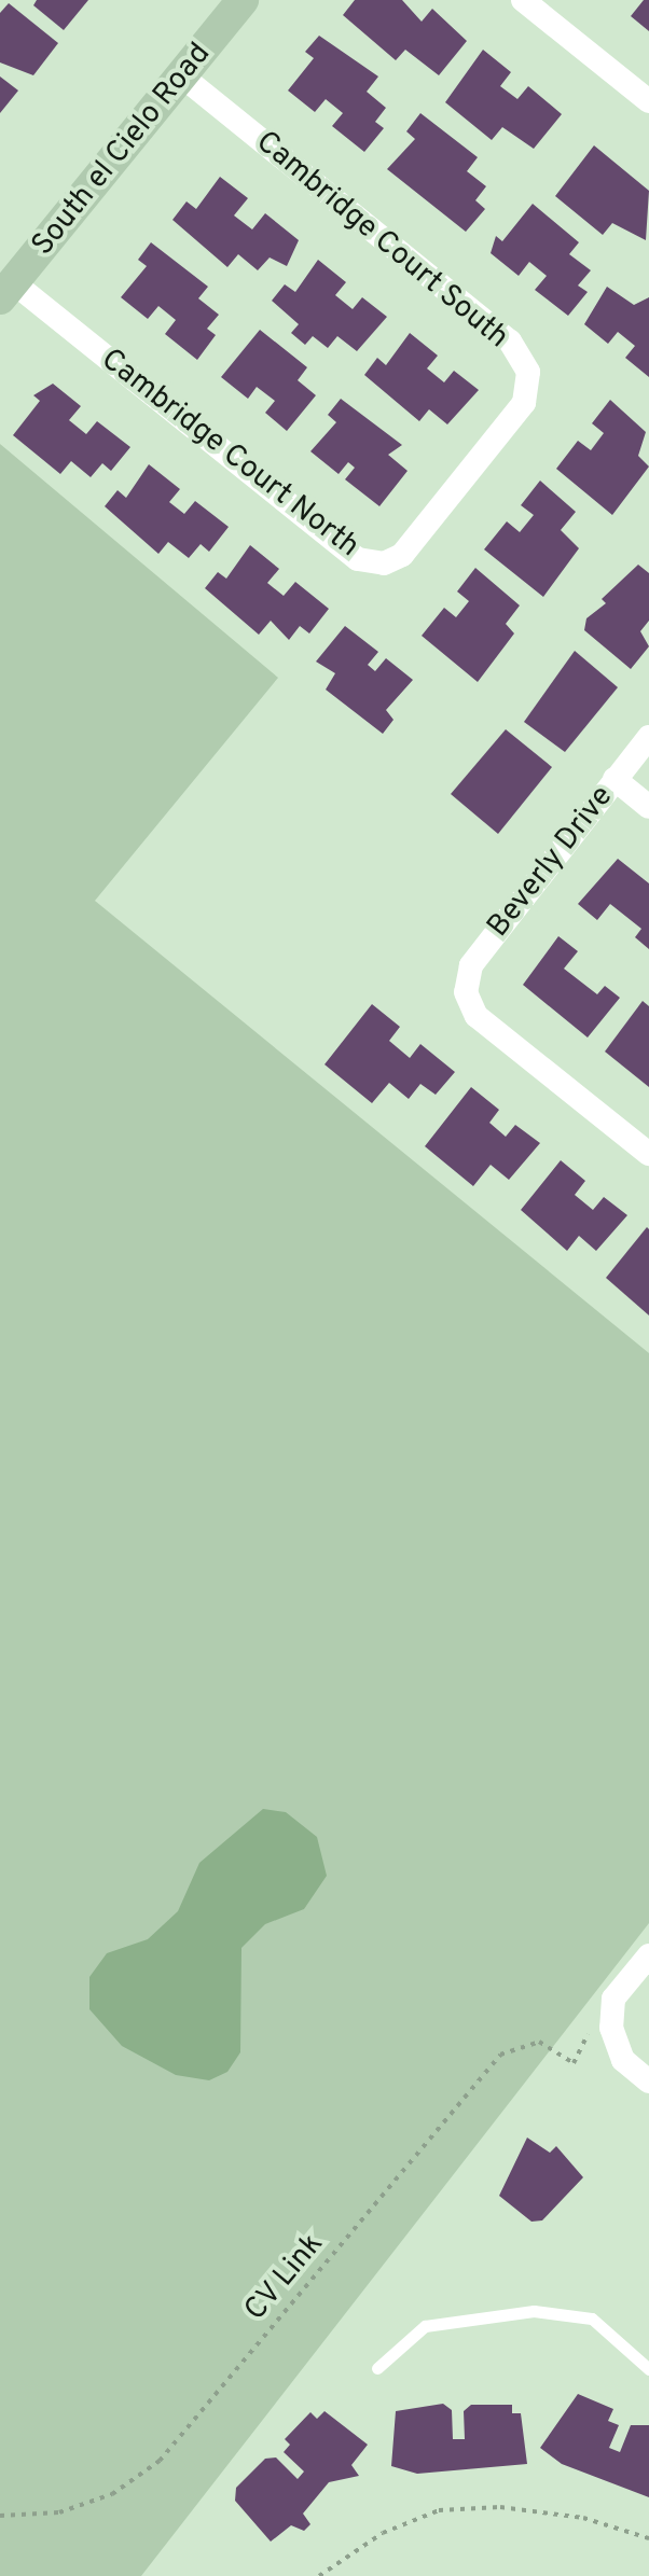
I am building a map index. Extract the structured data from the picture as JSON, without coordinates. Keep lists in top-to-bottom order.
{
  "streets": {
    "street": [
      "South el Cielo Road",
      "Cambridge Court South",
      "Cambridge Court North",
      "Beverly Drive"
    ],
    "path": ["CV Link"]
  },
  "crossings": [
    ["South el Cielo Road", "Cambridge Court South"],
    ["South el Cielo Road", "Cambridge Court North"],
    ["Cambridge Court South", "Cambridge Court North"]
  ]
}
